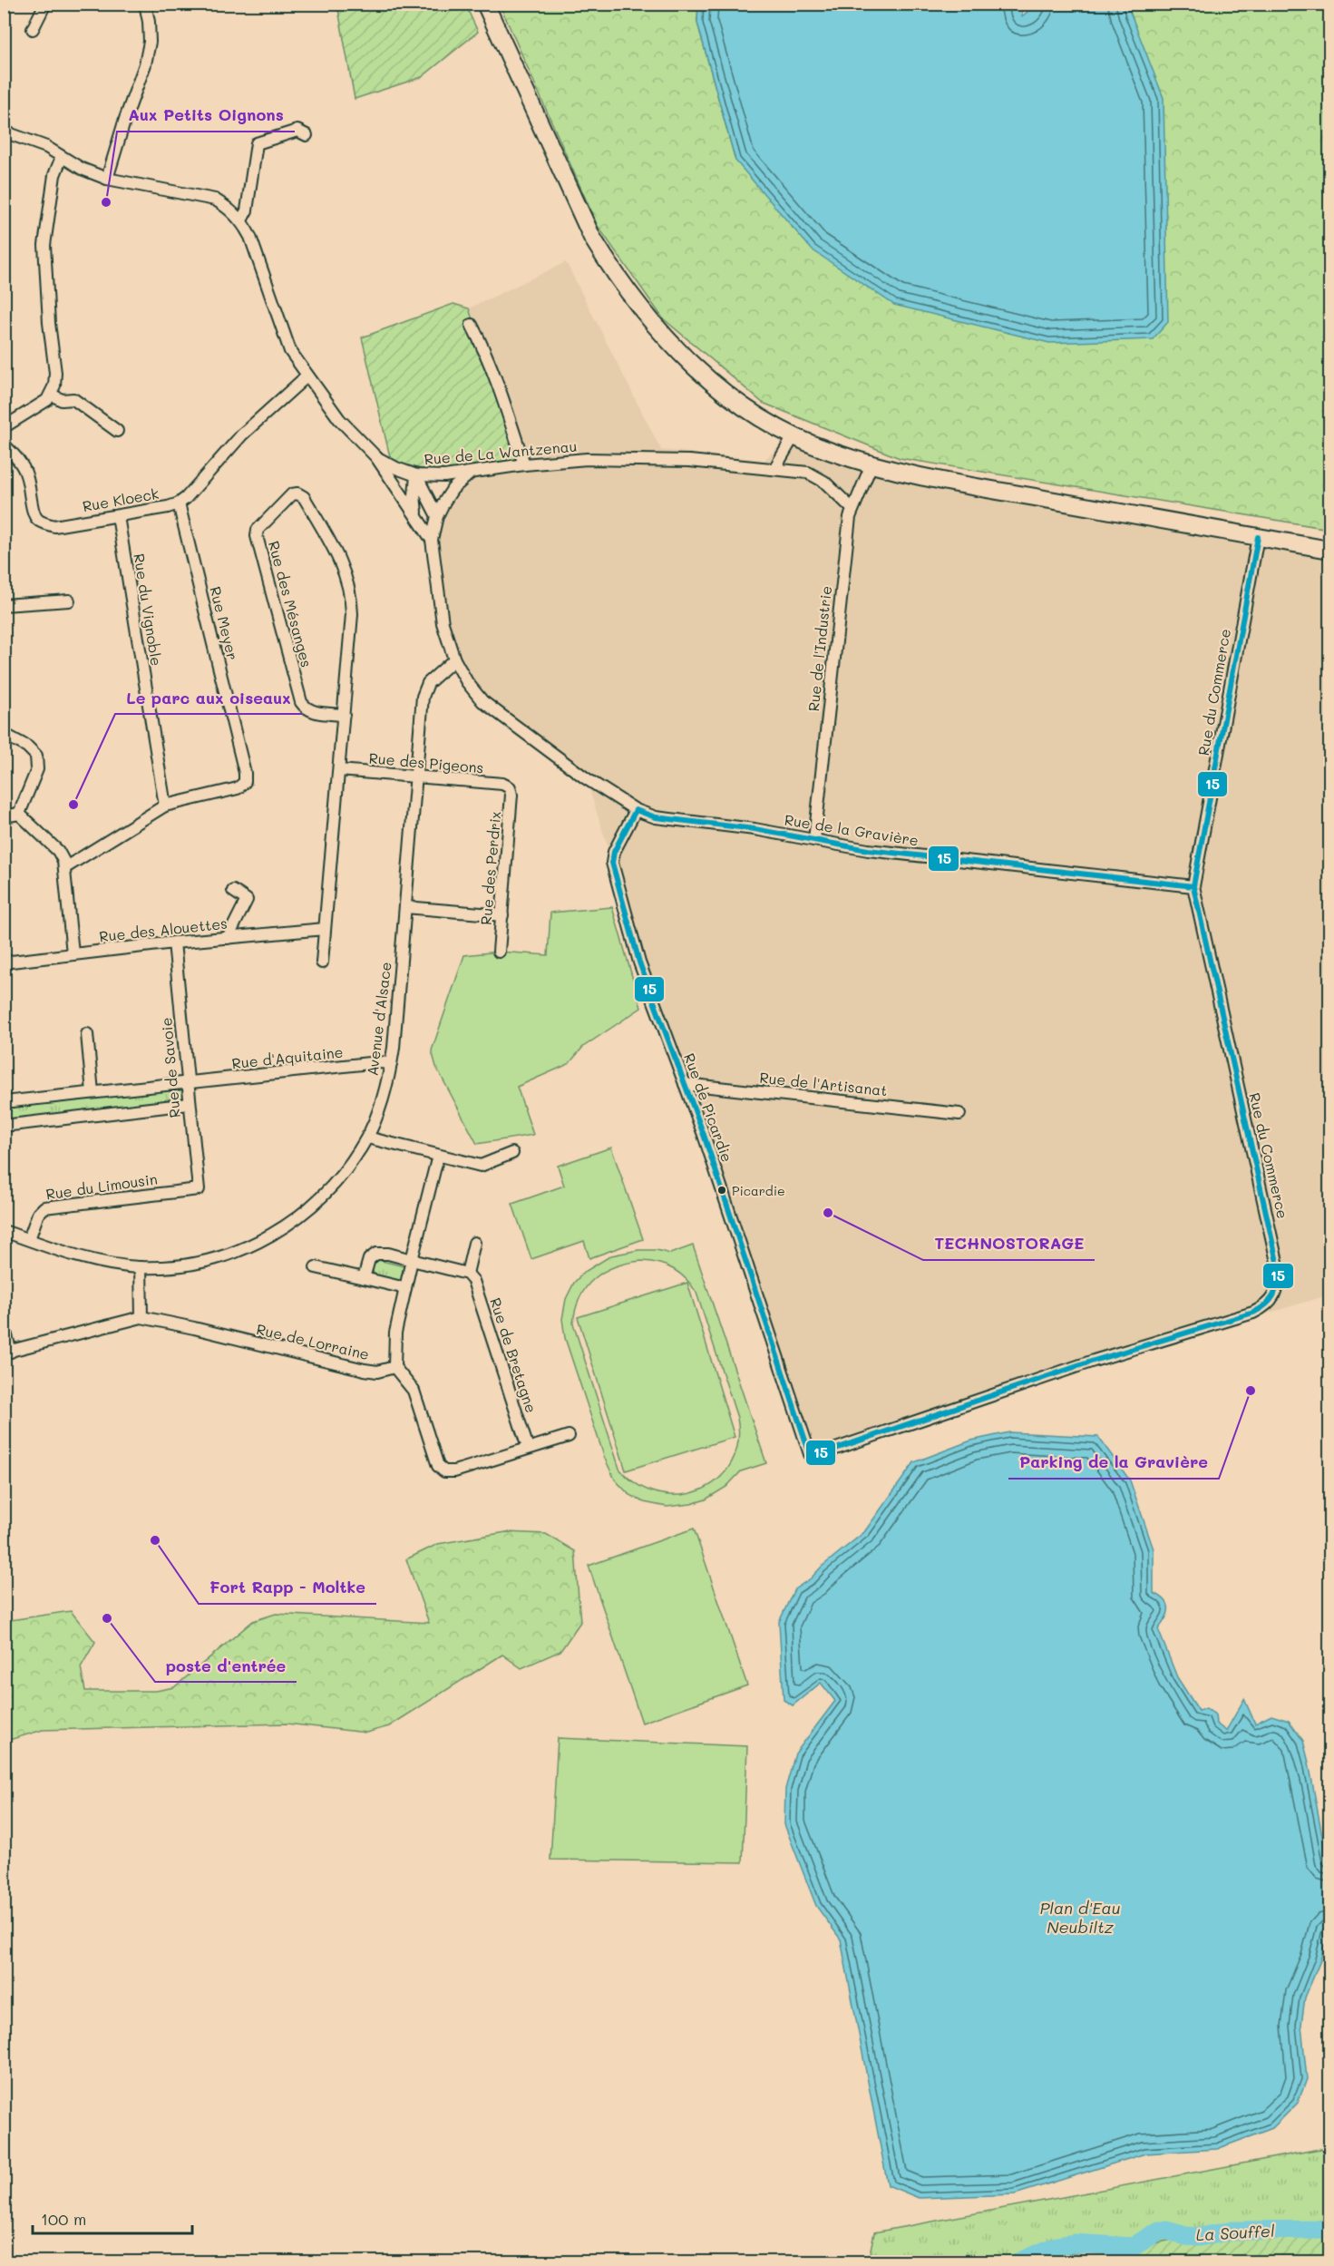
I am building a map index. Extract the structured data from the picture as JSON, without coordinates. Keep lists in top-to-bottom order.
{
  "streets": {
    "street": [
      "Rue de La Wantzenau",
      "Rue Kloeck",
      "Rue des Mésanges",
      "Rue du Vignoble",
      "Rue Meyer",
      "Rue de l'Industrie",
      "Rue du Commerce",
      "Rue des Pigeons",
      "Rue de la Gravière",
      "Rue des Perdrix",
      "Rue des Alouettes",
      "Avenue d'Alsace",
      "Rue d'Aquitaine",
      "Rue de Savoie",
      "Rue de l'Artisanat",
      "Rue de Picardie",
      "Rue du Limousin",
      "Rue de Lorraine",
      "Rue de Bretagne"
    ]
  },
  "crossings": [
    ["Rue de La Wantzenau", "Rue Kloeck"],
    ["Rue de La Wantzenau", "Rue de l'Industrie"],
    ["Rue Kloeck", "Rue du Vignoble"],
    ["Rue Kloeck", "Rue Meyer"],
    ["Rue des Mésanges", "Rue des Pigeons"],
    ["Rue des Mésanges", "Rue des Alouettes"],
    ["Rue du Vignoble", "Rue Meyer"],
    ["Rue de l'Industrie", "Rue de la Gravière"],
    ["Rue du Commerce", "Rue de la Gravière"],
    ["Rue du Commerce", "Rue de Picardie"],
    ["Rue des Pigeons", "Rue des Perdrix"],
    ["Rue des Pigeons", "Avenue d'Alsace"],
    ["Rue de la Gravière", "Avenue d'Alsace"],
    ["Rue de la Gravière", "Rue de Picardie"],
    ["Rue des Alouettes", "Rue de Savoie"],
    ["Avenue d'Alsace", "Rue d'Aquitaine"],
    ["Avenue d'Alsace", "Rue du Limousin"],
    ["Rue d'Aquitaine", "Rue de Savoie"],
    ["Rue de Savoie", "Rue du Limousin"],
    ["Rue de l'Artisanat", "Rue de Picardie"]
  ],
  "water": ["Plan d'Eau Neubiltz", "La Souffel"],
  "places": [
    "Aux Petits Oignons",
    "Le parc aux oiseaux",
    "Picardie",
    "TECHNOSTORAGE",
    "Parking de la Gravière",
    "Fort Rapp - Moltke",
    "poste d'entrée"
  ],
  "lines": ["transit line 15"],
  "scale_bar": "100 m"
}
